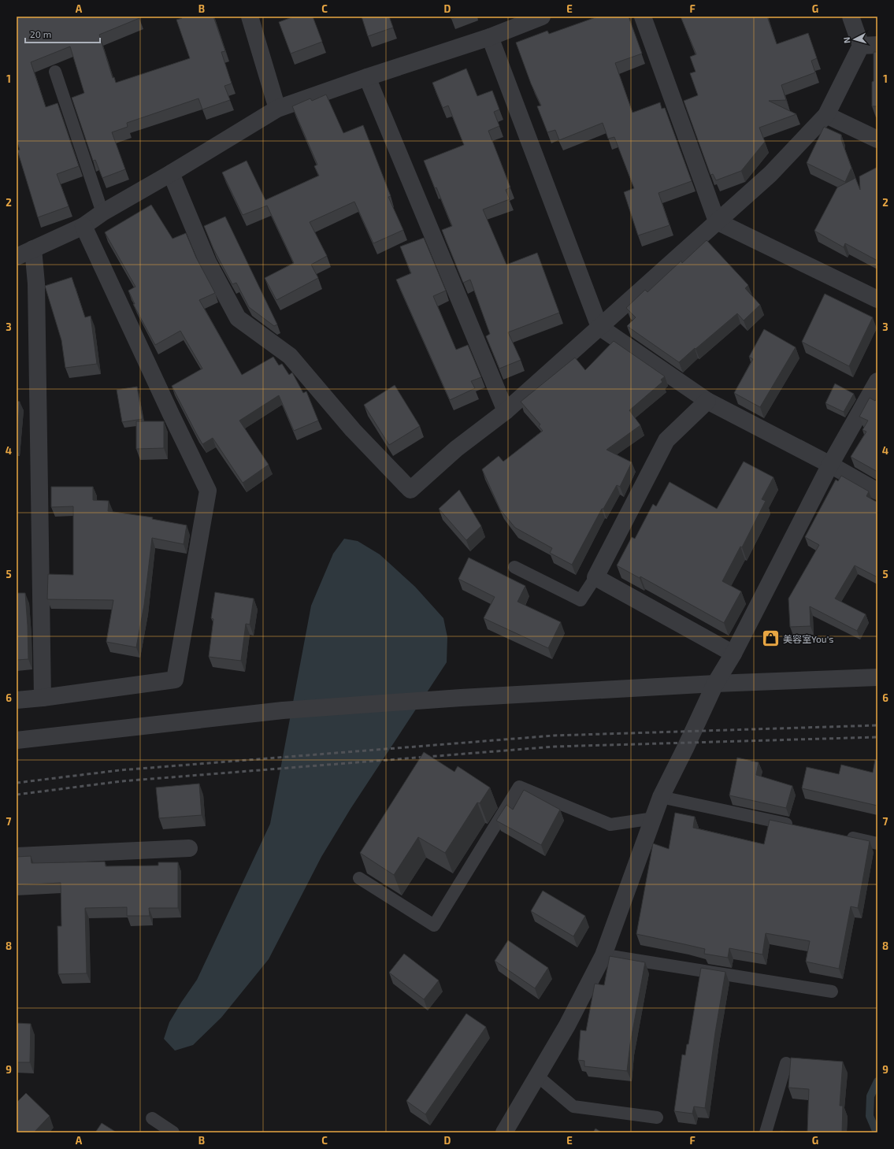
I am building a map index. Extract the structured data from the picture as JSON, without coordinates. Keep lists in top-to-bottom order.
{
  "places": {
    "shop": ["美容室You's"]
  },
  "scale_bar": "20 m",
  "north": "left",
  "grid": {
    "columns": [
      "A",
      "B",
      "C",
      "D",
      "E",
      "F",
      "G"
    ],
    "rows": [
      "1",
      "2",
      "3",
      "4",
      "5",
      "6",
      "7",
      "8",
      "9"
    ]
  }
}
